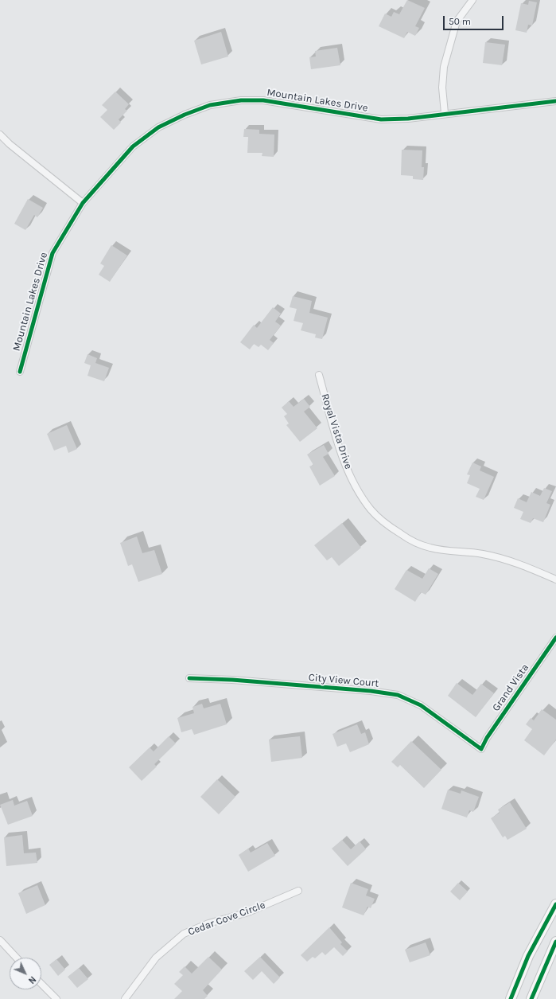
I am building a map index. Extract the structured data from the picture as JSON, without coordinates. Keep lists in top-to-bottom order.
{
  "streets": {
    "street": [
      "Mountain Lakes Drive",
      "Royal Vista Drive",
      "City View Court",
      "Grand Vista",
      "Cedar Cove Circle"
    ]
  },
  "crossings": [
    ["City View Court", "Grand Vista"]
  ],
  "scale_bar": "50 m",
  "north": "bottom right"
}
